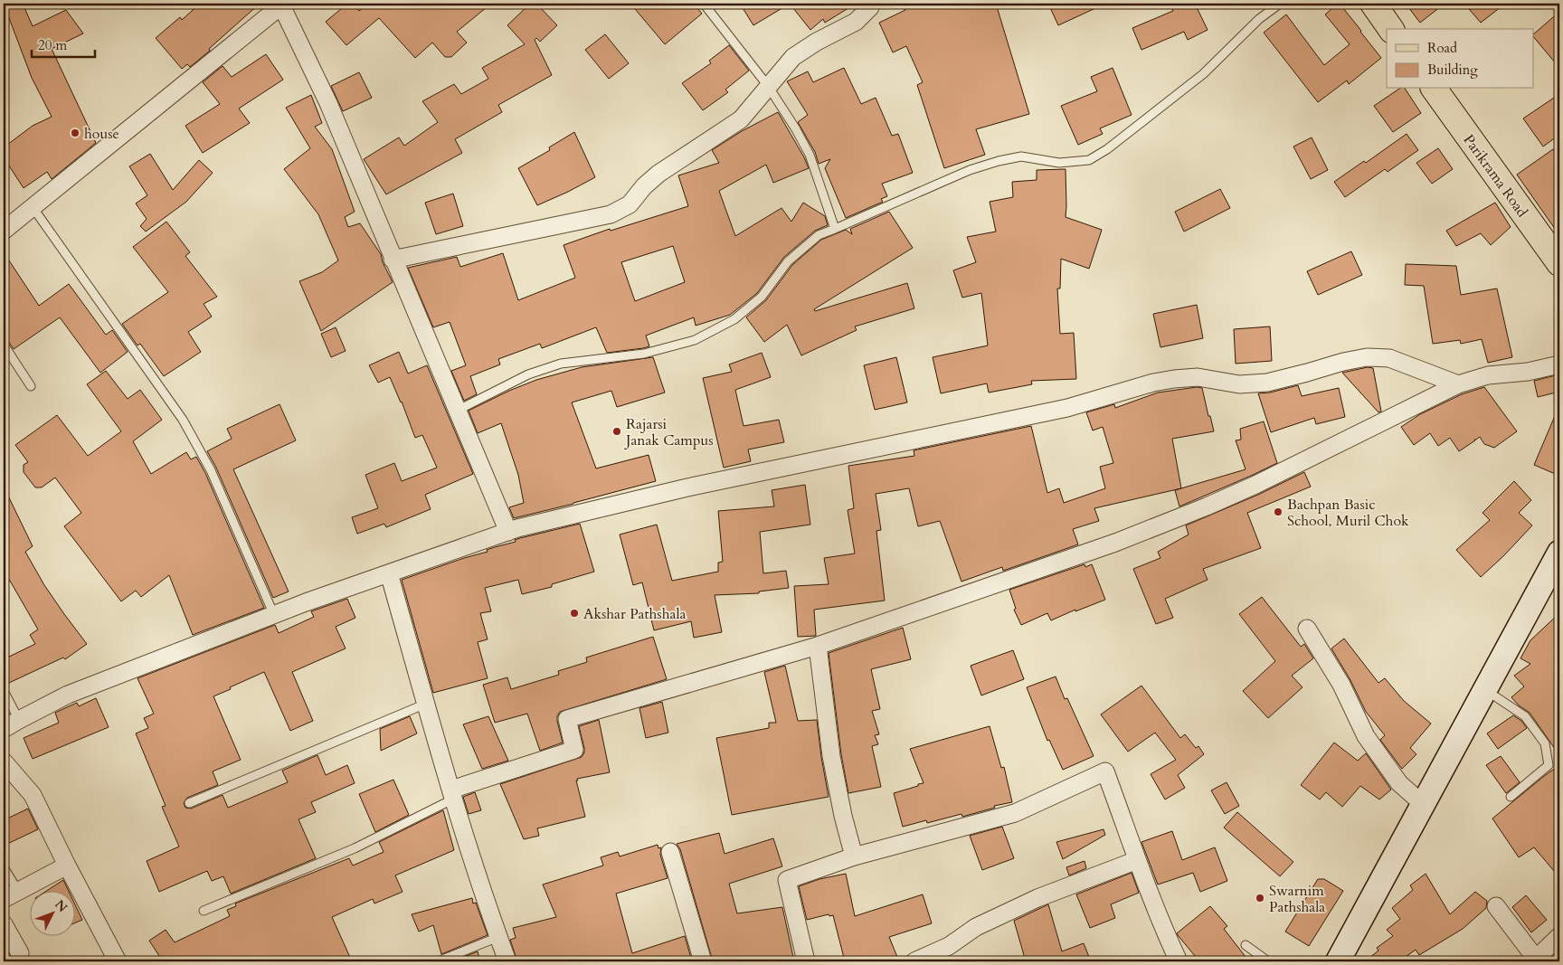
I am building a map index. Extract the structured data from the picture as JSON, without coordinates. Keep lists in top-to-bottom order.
{
  "streets": {
    "main road": ["Parikrama Road"]
  },
  "places": [
    "house",
    "Rajarsi Janak Campus",
    "Bachpan Basic School, Muril Chok",
    "Akshar Pathshala",
    "Swarnim Pathshala"
  ],
  "legend": ["Road", "Building"],
  "scale_bar": "20 m",
  "north": "top right"
}
